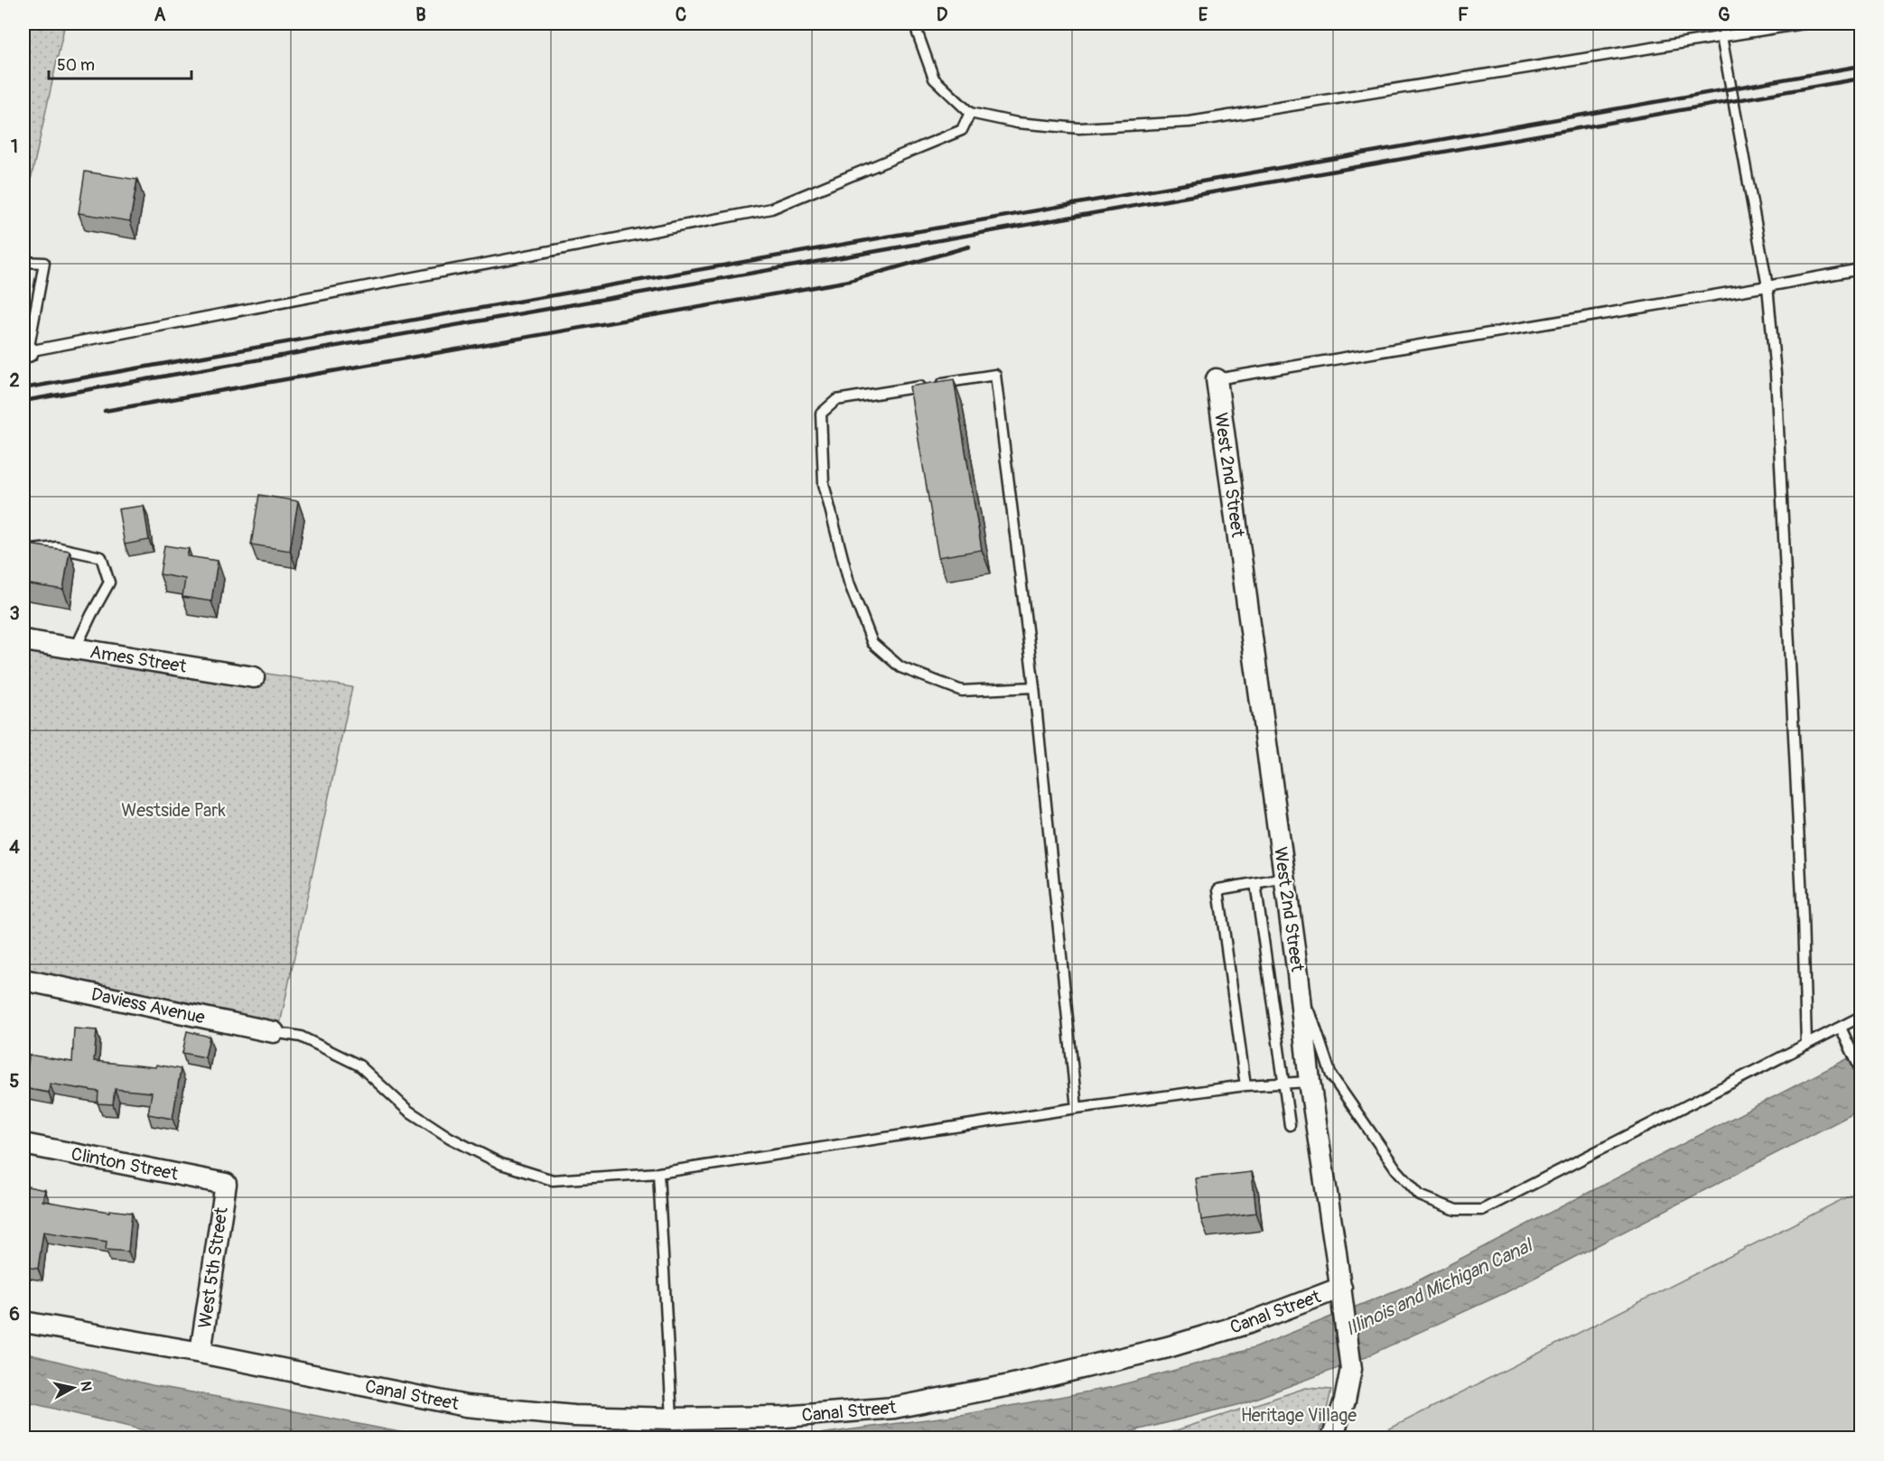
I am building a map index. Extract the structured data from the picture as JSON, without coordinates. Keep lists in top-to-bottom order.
{
  "streets": {
    "street": [
      "West 2nd Street",
      "Ames Street",
      "Daviess Avenue",
      "Clinton Street",
      "West 5th Street",
      "Canal Street"
    ]
  },
  "crossings": [
    ["West 2nd Street", "Canal Street"],
    ["Clinton Street", "West 5th Street"],
    ["West 5th Street", "Canal Street"]
  ],
  "water": ["Illinois and Michigan Canal"],
  "parks": ["Westside Park", "Heritage Village"],
  "scale_bar": "50 m",
  "north": "right",
  "grid": {
    "columns": [
      "A",
      "B",
      "C",
      "D",
      "E",
      "F",
      "G"
    ],
    "rows": [
      "1",
      "2",
      "3",
      "4",
      "5",
      "6"
    ]
  }
}
